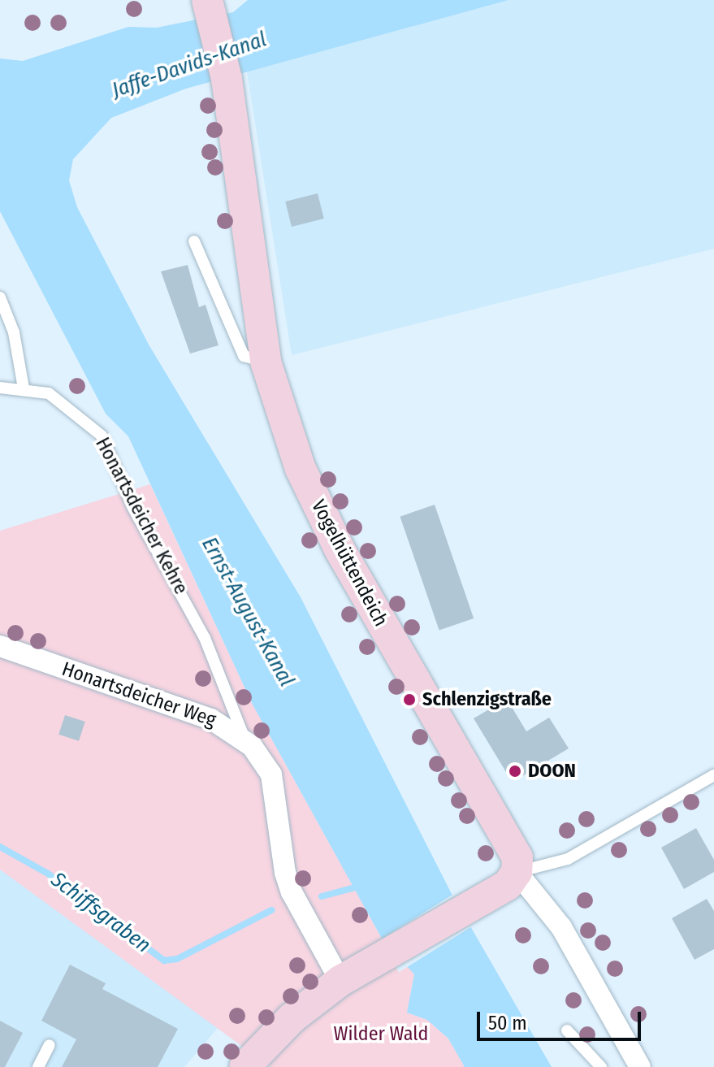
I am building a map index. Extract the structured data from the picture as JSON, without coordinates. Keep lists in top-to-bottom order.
{
  "streets": {
    "street": ["Vogelhüttendeich", "Honartsdeicher Weg"],
    "lane": ["Honartsdeicher Kehre"]
  },
  "crossings": [
    ["Honartsdeicher Kehre", "Honartsdeicher Weg"]
  ],
  "water": ["Jaffe-Davids-Kanal", "Ernst-August-Kanal", "Schiffsgraben"],
  "parks": ["Wilder Wald"],
  "places": ["Schlenzigstraße", "DOON"],
  "scale_bar": "50 m"
}
